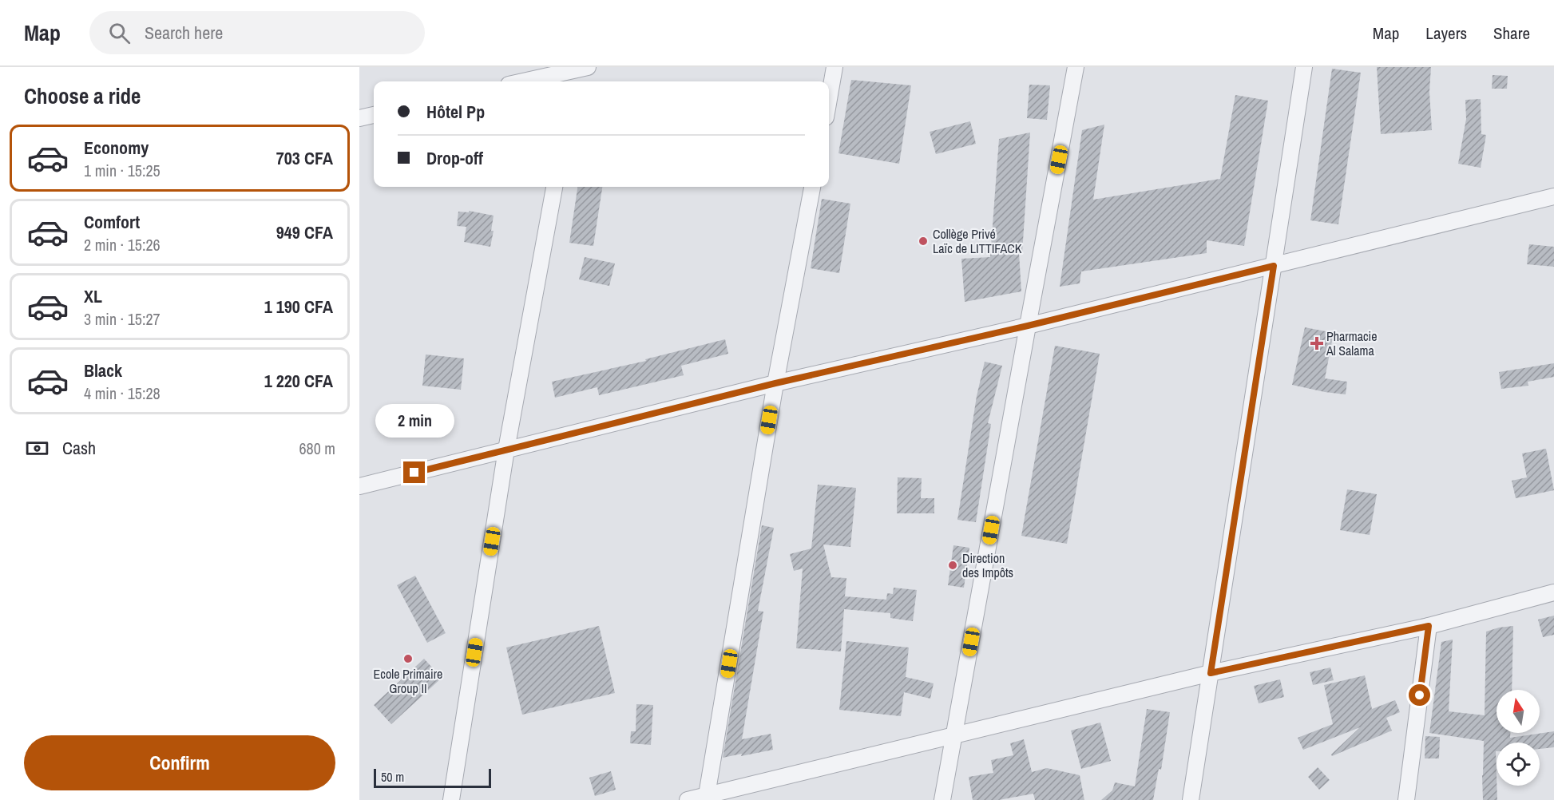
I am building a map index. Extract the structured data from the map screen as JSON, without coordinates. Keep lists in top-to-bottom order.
{
  "places": {
    "other": ["Collège Privé Laïc de LITTIFACK", "Direction des Impôts", "Ecole Primaire Group II"],
    "health": ["Pharmacie Al Salama"]
  },
  "scale_bar": "50 m",
  "north": "top",
  "page": {
    "header": "Map",
    "search": "Search here",
    "nav": ["Map", "Layers", "Share"],
    "heading": "Choose a ride",
    "banner": ["Hôtel Pp", "Drop-off"],
    "list": [
      {
        "name": "Economy",
        "note": "1 min · 15:25",
        "value": "703 CFA"
      },
      {
        "name": "Comfort",
        "note": "2 min · 15:26",
        "value": "949 CFA"
      },
      {
        "name": "XL",
        "note": "3 min · 15:27",
        "value": "1 190 CFA"
      },
      {
        "name": "Black",
        "note": "4 min · 15:28",
        "value": "1 220 CFA"
      }
    ],
    "bubble": "2 min",
    "pay": ["Cash", "680 m"],
    "buttons": "Confirm",
    "scale": "50 m"
  }
}
